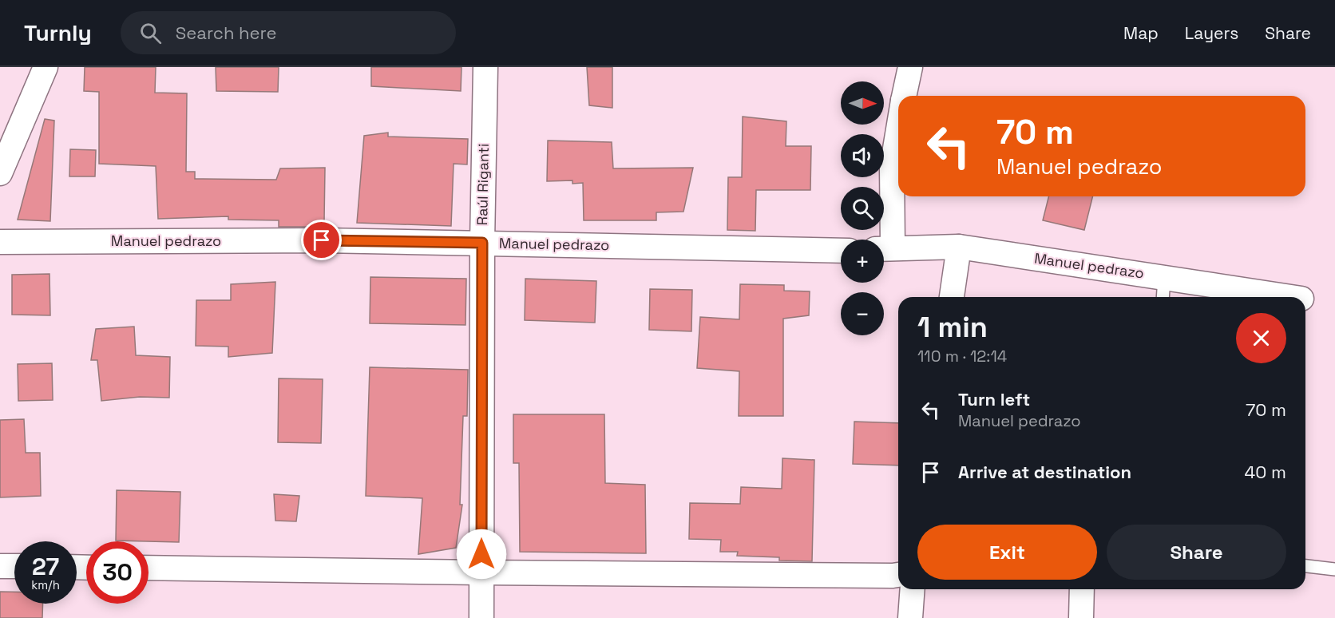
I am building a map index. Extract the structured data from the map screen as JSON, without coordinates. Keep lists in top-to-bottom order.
{
  "streets": {
    "street": ["Raúl Riganti", "Manuel pedrazo"]
  },
  "crossings": [
    ["Raúl Riganti", "Manuel pedrazo"]
  ],
  "north": "right",
  "page": {
    "header": "Turnly",
    "search": "Search here",
    "nav": ["Map", "Layers", "Share"],
    "map_buttons": ["+", "−"],
    "turn": ["70 m", "Manuel pedrazo"],
    "heading": ["1 min", "110 m · 12:14"],
    "list": [
      {
        "name": "Turn left",
        "note": "Manuel pedrazo",
        "value": "70 m"
      },
      {
        "name": "Arrive at destination",
        "value": "40 m"
      }
    ],
    "buttons": ["Exit", "Share"],
    "speed": "27 km/h",
    "limit": "30"
  }
}
